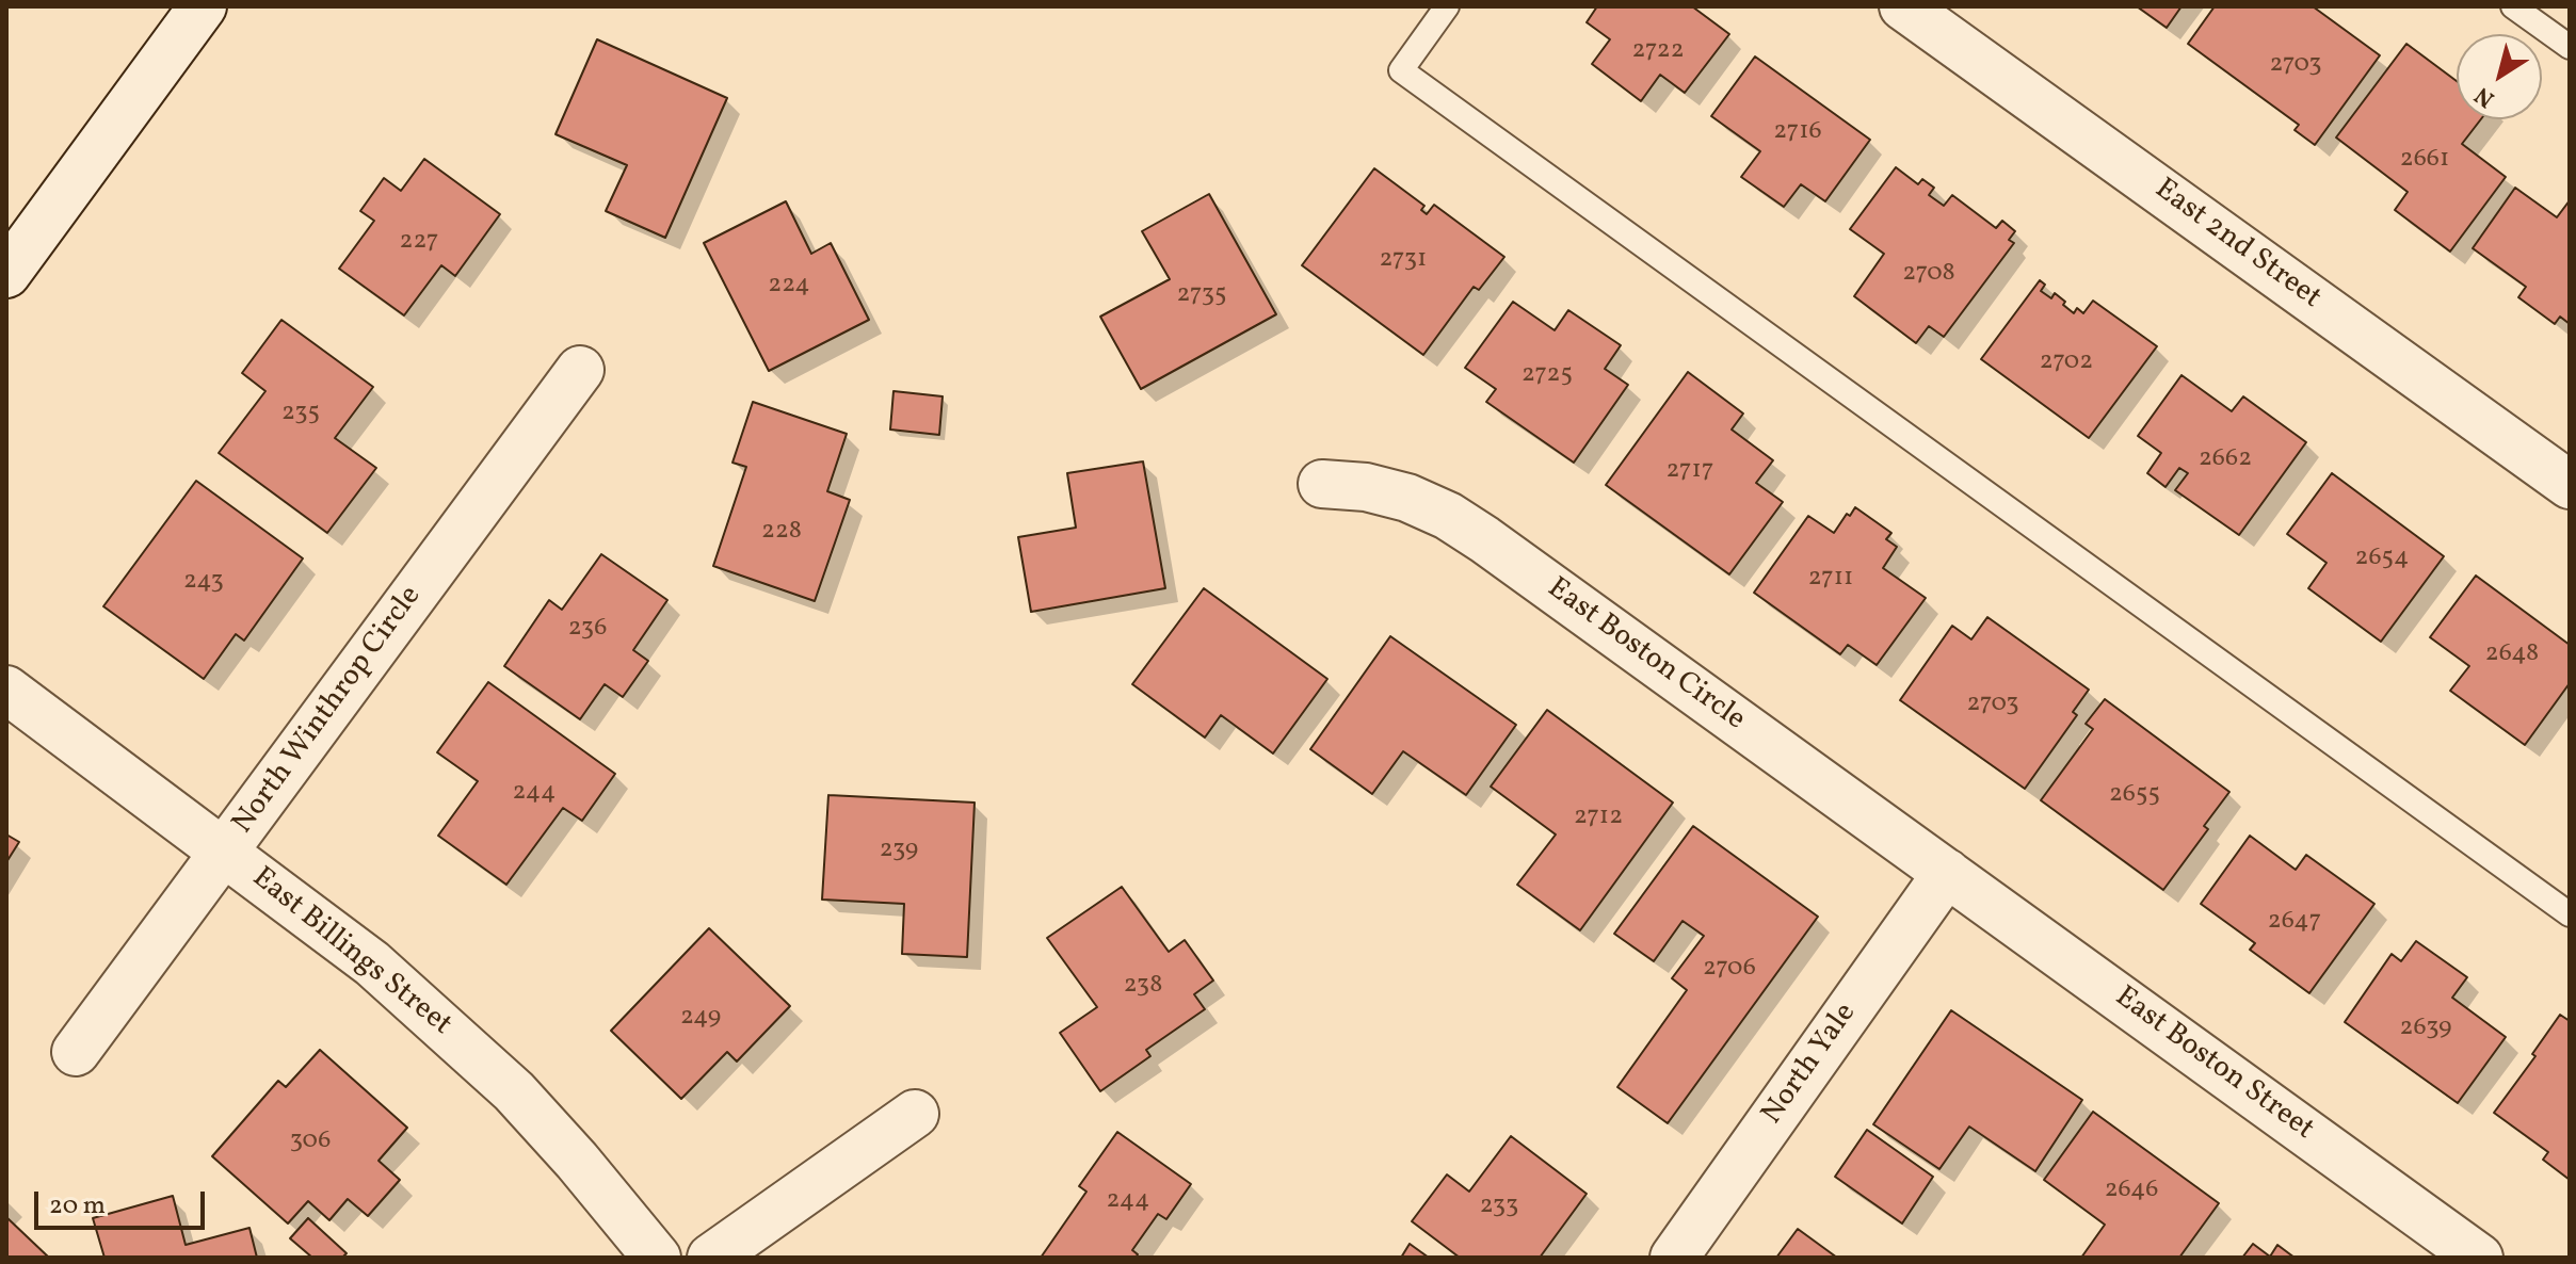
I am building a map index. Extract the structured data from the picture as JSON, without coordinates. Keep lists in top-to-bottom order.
{
  "streets": {
    "street": [
      "East 2nd Street",
      "East Boston Circle",
      "North Winthrop Circle",
      "East Billings Street",
      "North Yale",
      "East Boston Street"
    ]
  },
  "crossings": [
    ["East Boston Circle", "North Yale"],
    ["East Boston Circle", "East Boston Street"],
    ["North Winthrop Circle", "East Billings Street"],
    ["North Yale", "East Boston Street"]
  ],
  "house_numbers": [
    "2722",
    "2703",
    "2716",
    "2661",
    "227",
    "2731",
    "2708",
    "224",
    "2735",
    "2702",
    "2725",
    "235",
    "2662",
    "2717",
    "228",
    "2654",
    "2711",
    "243",
    "236",
    "2648",
    "2703",
    "244",
    "2655",
    "2712",
    "239",
    "2647",
    "2706",
    "238",
    "249",
    "2639",
    "306",
    "2646",
    "244",
    "233"
  ],
  "scale_bar": "20 m",
  "north": "bottom left"
}
